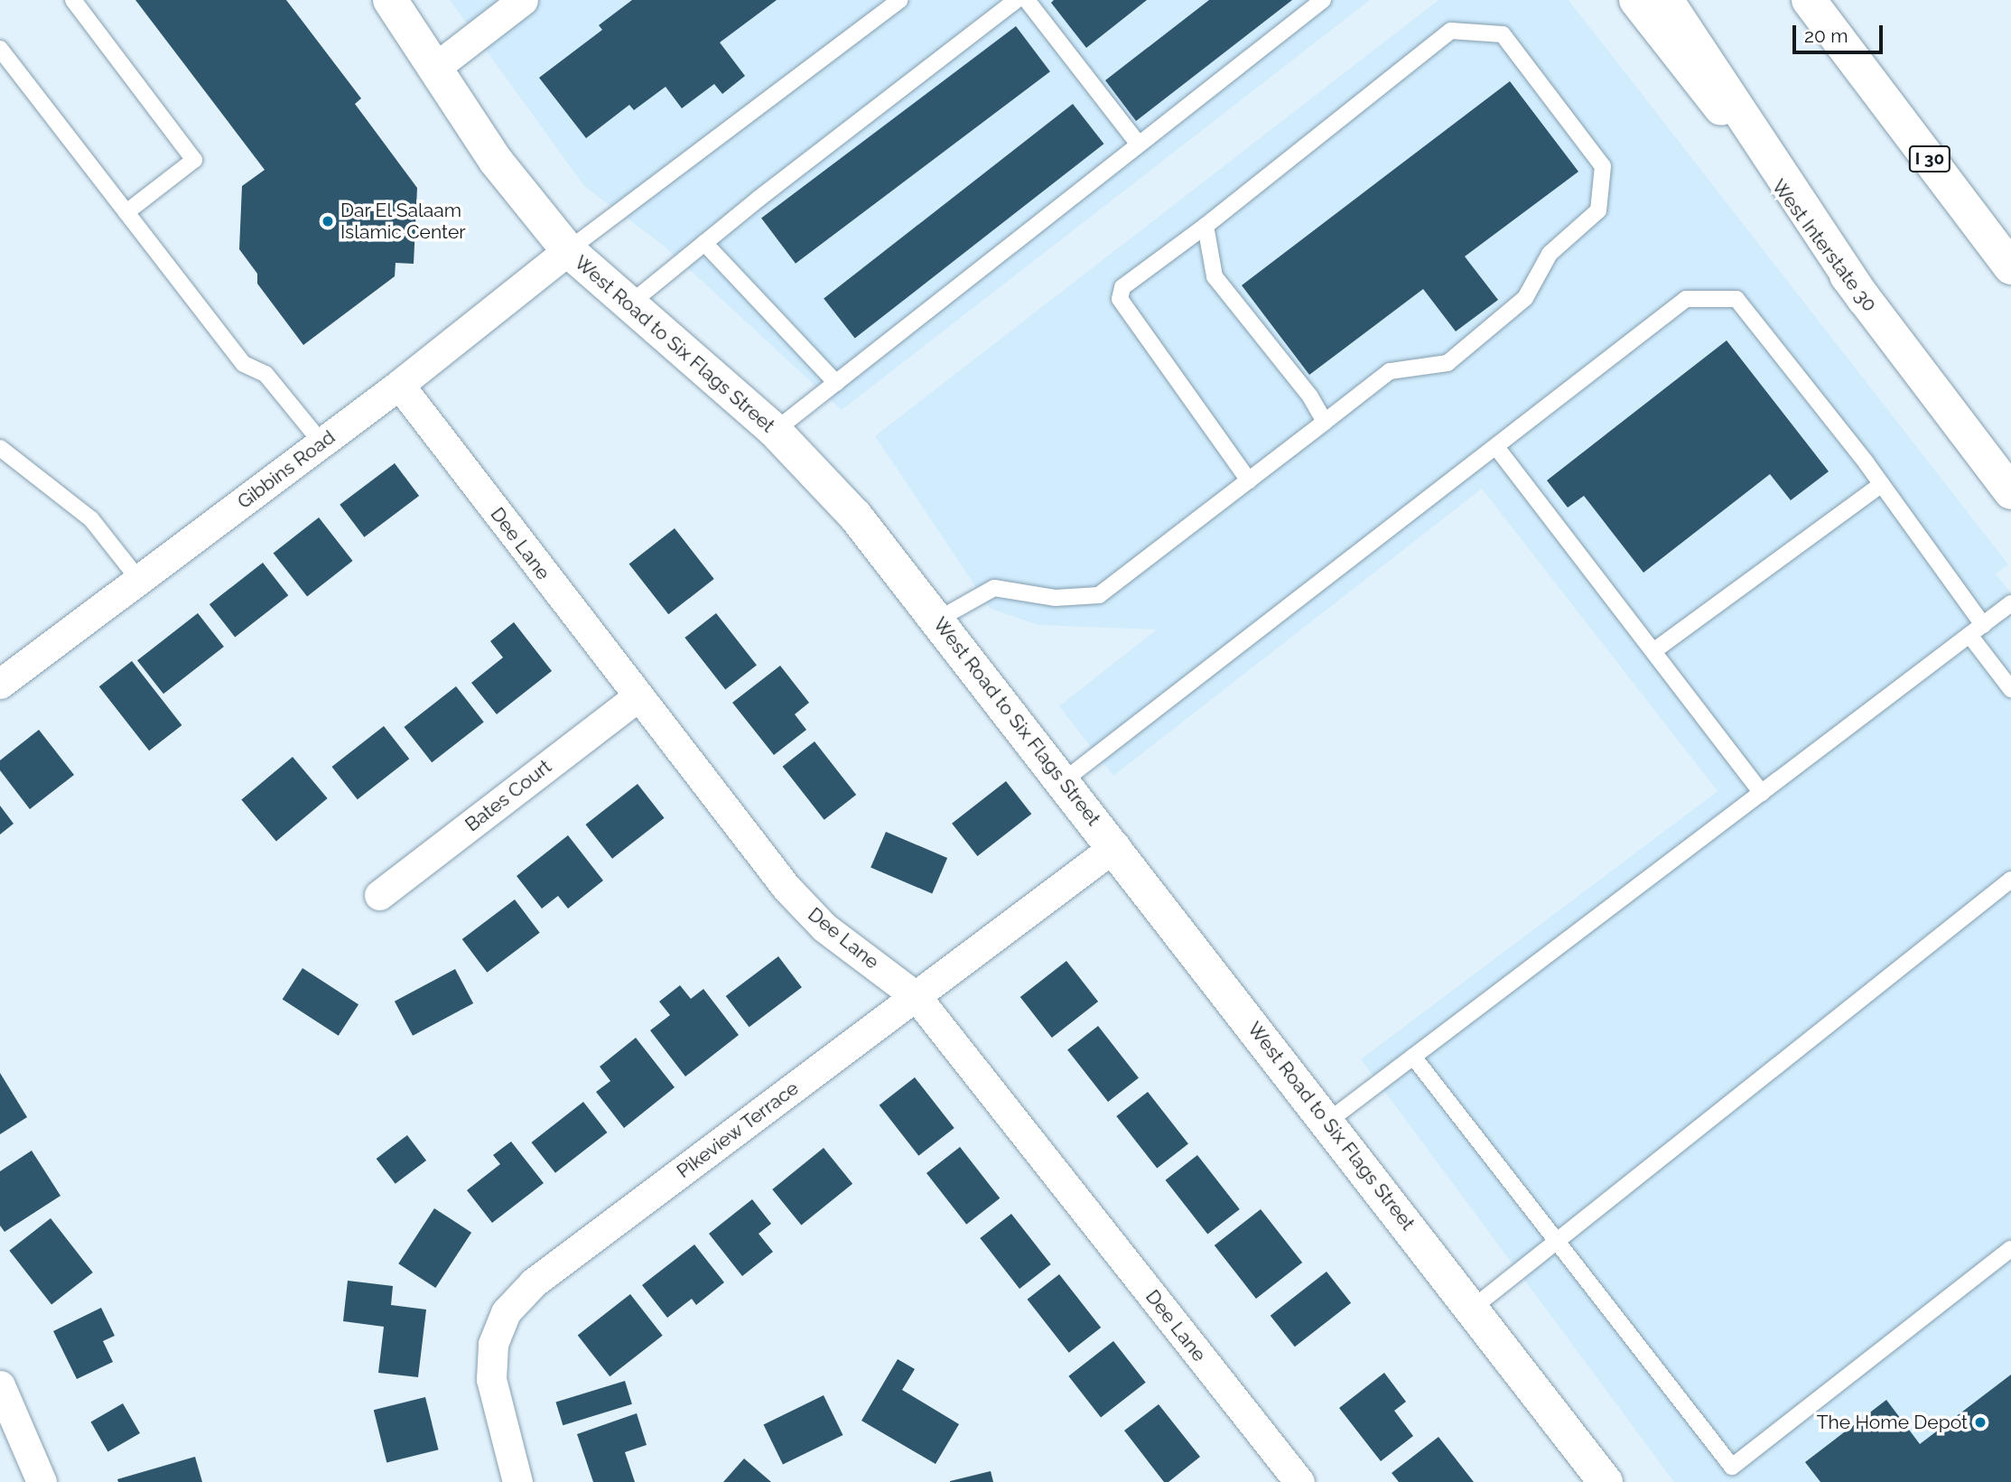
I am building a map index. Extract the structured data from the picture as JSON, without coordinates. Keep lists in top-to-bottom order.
{
  "streets": {
    "main road": ["I 30", "West Interstate 30", "West Road to Six Flags Street"],
    "street": [
      "Gibbins Road",
      "Dee Lane",
      "Bates Court",
      "Pikeview Terrace"
    ]
  },
  "crossings": [
    ["West Road to Six Flags Street", "Gibbins Road"],
    ["West Road to Six Flags Street", "Pikeview Terrace"],
    ["Gibbins Road", "Dee Lane"],
    ["Dee Lane", "Bates Court"],
    ["Dee Lane", "Pikeview Terrace"]
  ],
  "places": ["Dar El Salaam Islamic Center", "The Home Depot"],
  "scale_bar": "20 m"
}
